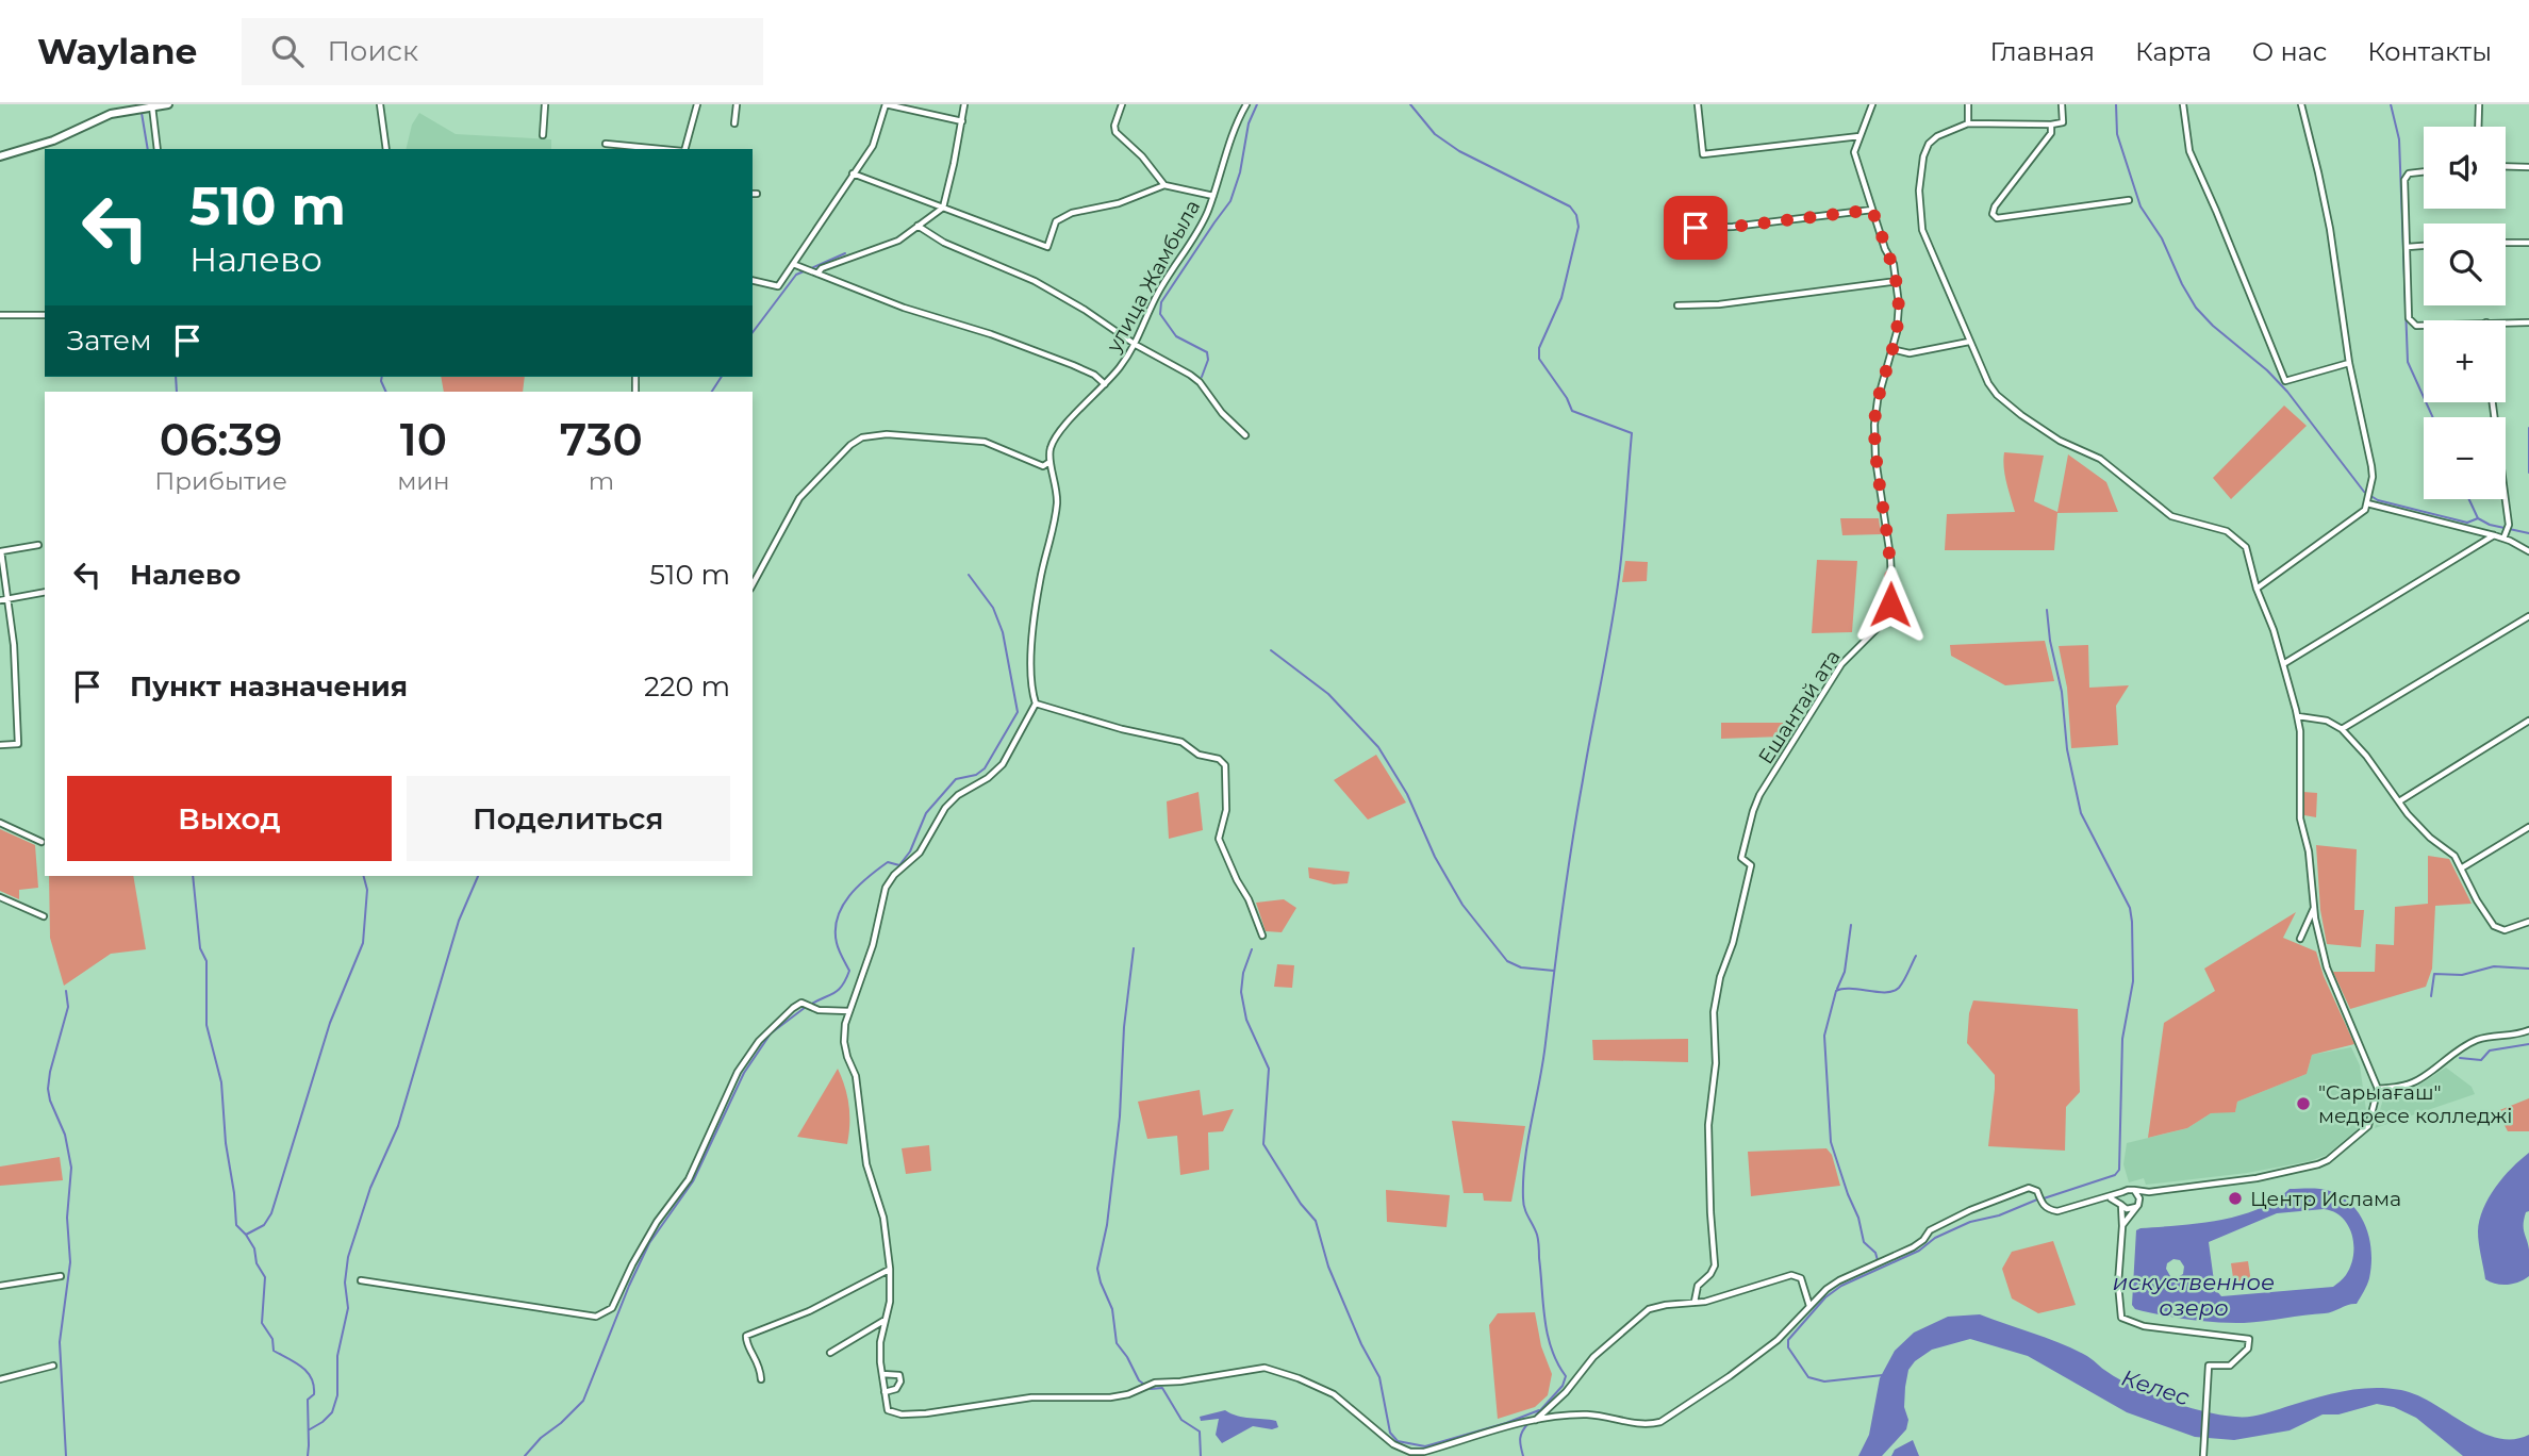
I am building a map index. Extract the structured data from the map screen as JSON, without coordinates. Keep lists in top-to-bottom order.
{
  "streets": {
    "street": ["улица Жамбыла", "Ешантай ата"]
  },
  "water": ["искуственное озеро", "Келес"],
  "places": ["\"Сарыағаш\" медресе колледжі", "Центр Ислама"],
  "page": {
    "header": "Waylane",
    "search": "Поиск",
    "nav": [
      "Главная",
      "Карта",
      "О нас",
      "Контакты"
    ],
    "map_buttons": ["+", "−"],
    "turn": ["510 m", "Налево"],
    "then": "Затем",
    "eta": [
      "06:39",
      "Прибытие",
      "10",
      "мин",
      "730",
      "m"
    ],
    "list": [
      {
        "name": "Налево",
        "value": "510 m"
      },
      {
        "name": "Пункт назначения",
        "value": "220 m"
      }
    ],
    "buttons": ["Выход", "Поделиться"]
  }
}
